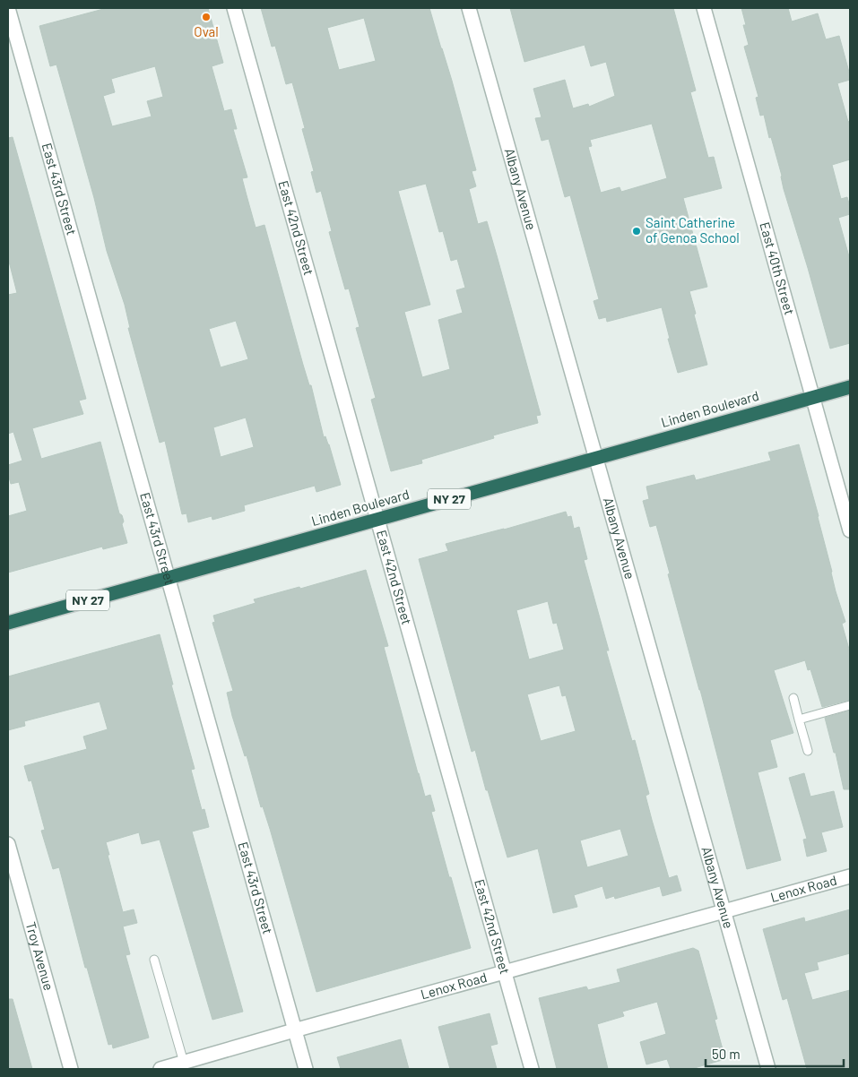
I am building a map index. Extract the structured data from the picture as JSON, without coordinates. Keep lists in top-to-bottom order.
{
  "streets": {
    "highway": ["Linden Boulevard", "NY 27"],
    "street": [
      "East 43rd Street",
      "Albany Avenue",
      "East 42nd Street",
      "East 40th Street",
      "Lenox Road",
      "Troy Avenue"
    ]
  },
  "crossings": [
    ["East 43rd Street", "Linden Boulevard"],
    ["East 43rd Street", "Lenox Road"],
    ["Albany Avenue", "Linden Boulevard"],
    ["Albany Avenue", "Lenox Road"],
    ["East 42nd Street", "Linden Boulevard"],
    ["East 42nd Street", "Lenox Road"],
    ["East 40th Street", "Linden Boulevard"]
  ],
  "places": ["Oval", "Saint Catherine of Genoa School"],
  "scale_bar": "50 m"
}
